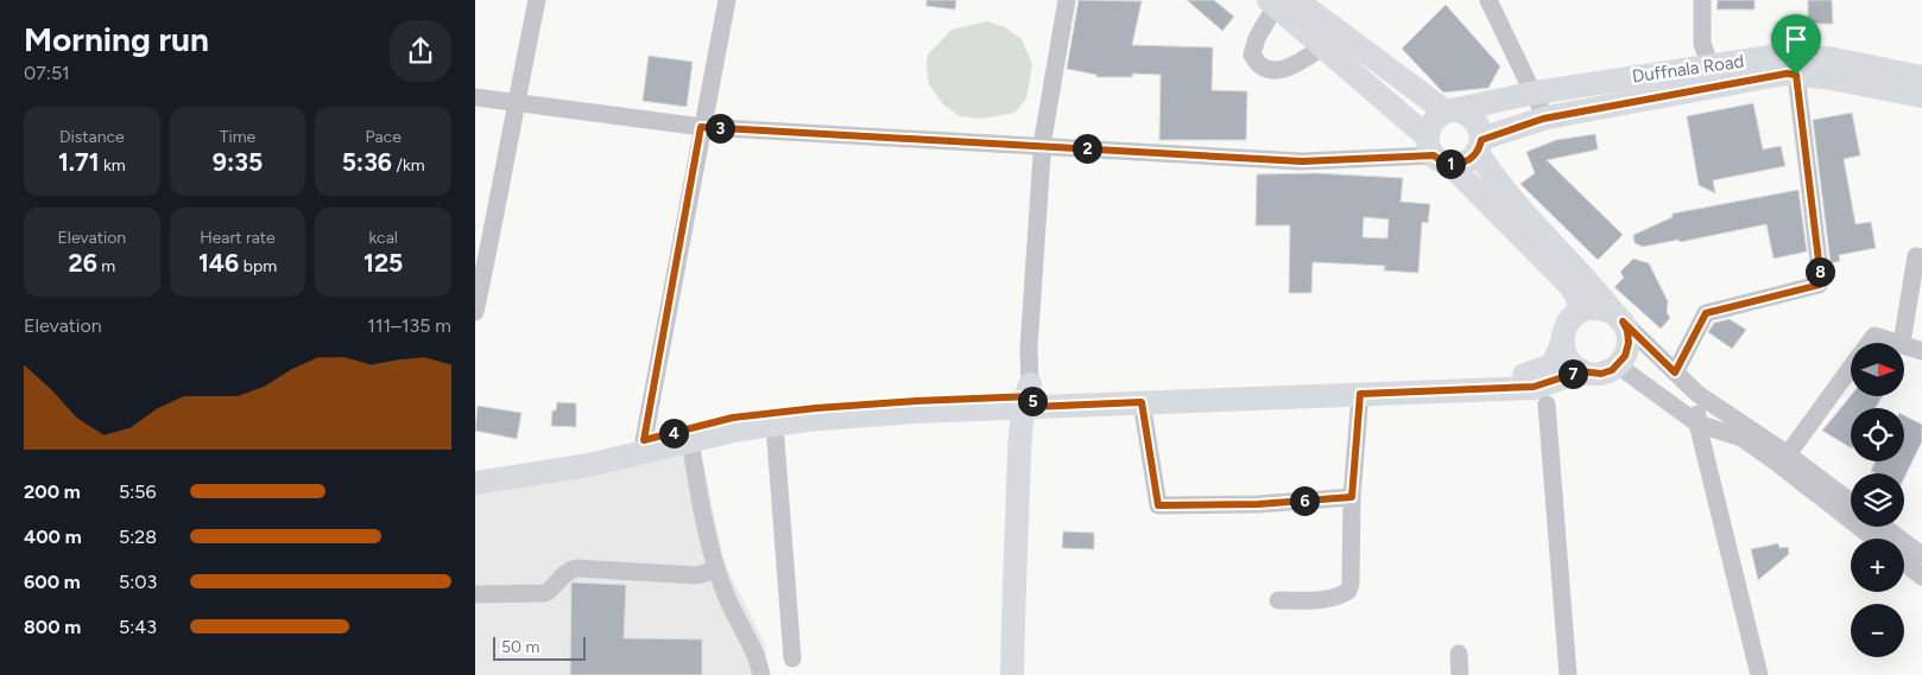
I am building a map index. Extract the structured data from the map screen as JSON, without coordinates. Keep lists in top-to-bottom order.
{
  "streets": {
    "main road": ["Duffnala Road"]
  },
  "scale_bar": "50 m",
  "north": "right",
  "page": {
    "heading": ["Morning run", "07:51"],
    "stats": [
      ["Distance", "1.71 km"],
      ["Time", "9:35"],
      ["Pace", "5:36 /km"],
      ["Elevation", "26 m"],
      ["Heart rate", "146 bpm"],
      ["kcal", "125"]
    ],
    "pins": [
      "3",
      "2",
      "1",
      "8",
      "7",
      "5",
      "4",
      "6"
    ],
    "chart": ["Elevation", "111–135 m"],
    "map_buttons": ["+", "−"],
    "list": [
      {
        "name": "200 m",
        "note": "5:56"
      },
      {
        "name": "400 m",
        "note": "5:28"
      },
      {
        "name": "600 m",
        "note": "5:03"
      },
      {
        "name": "800 m",
        "note": "5:43"
      }
    ],
    "scale": "50 m"
  }
}
